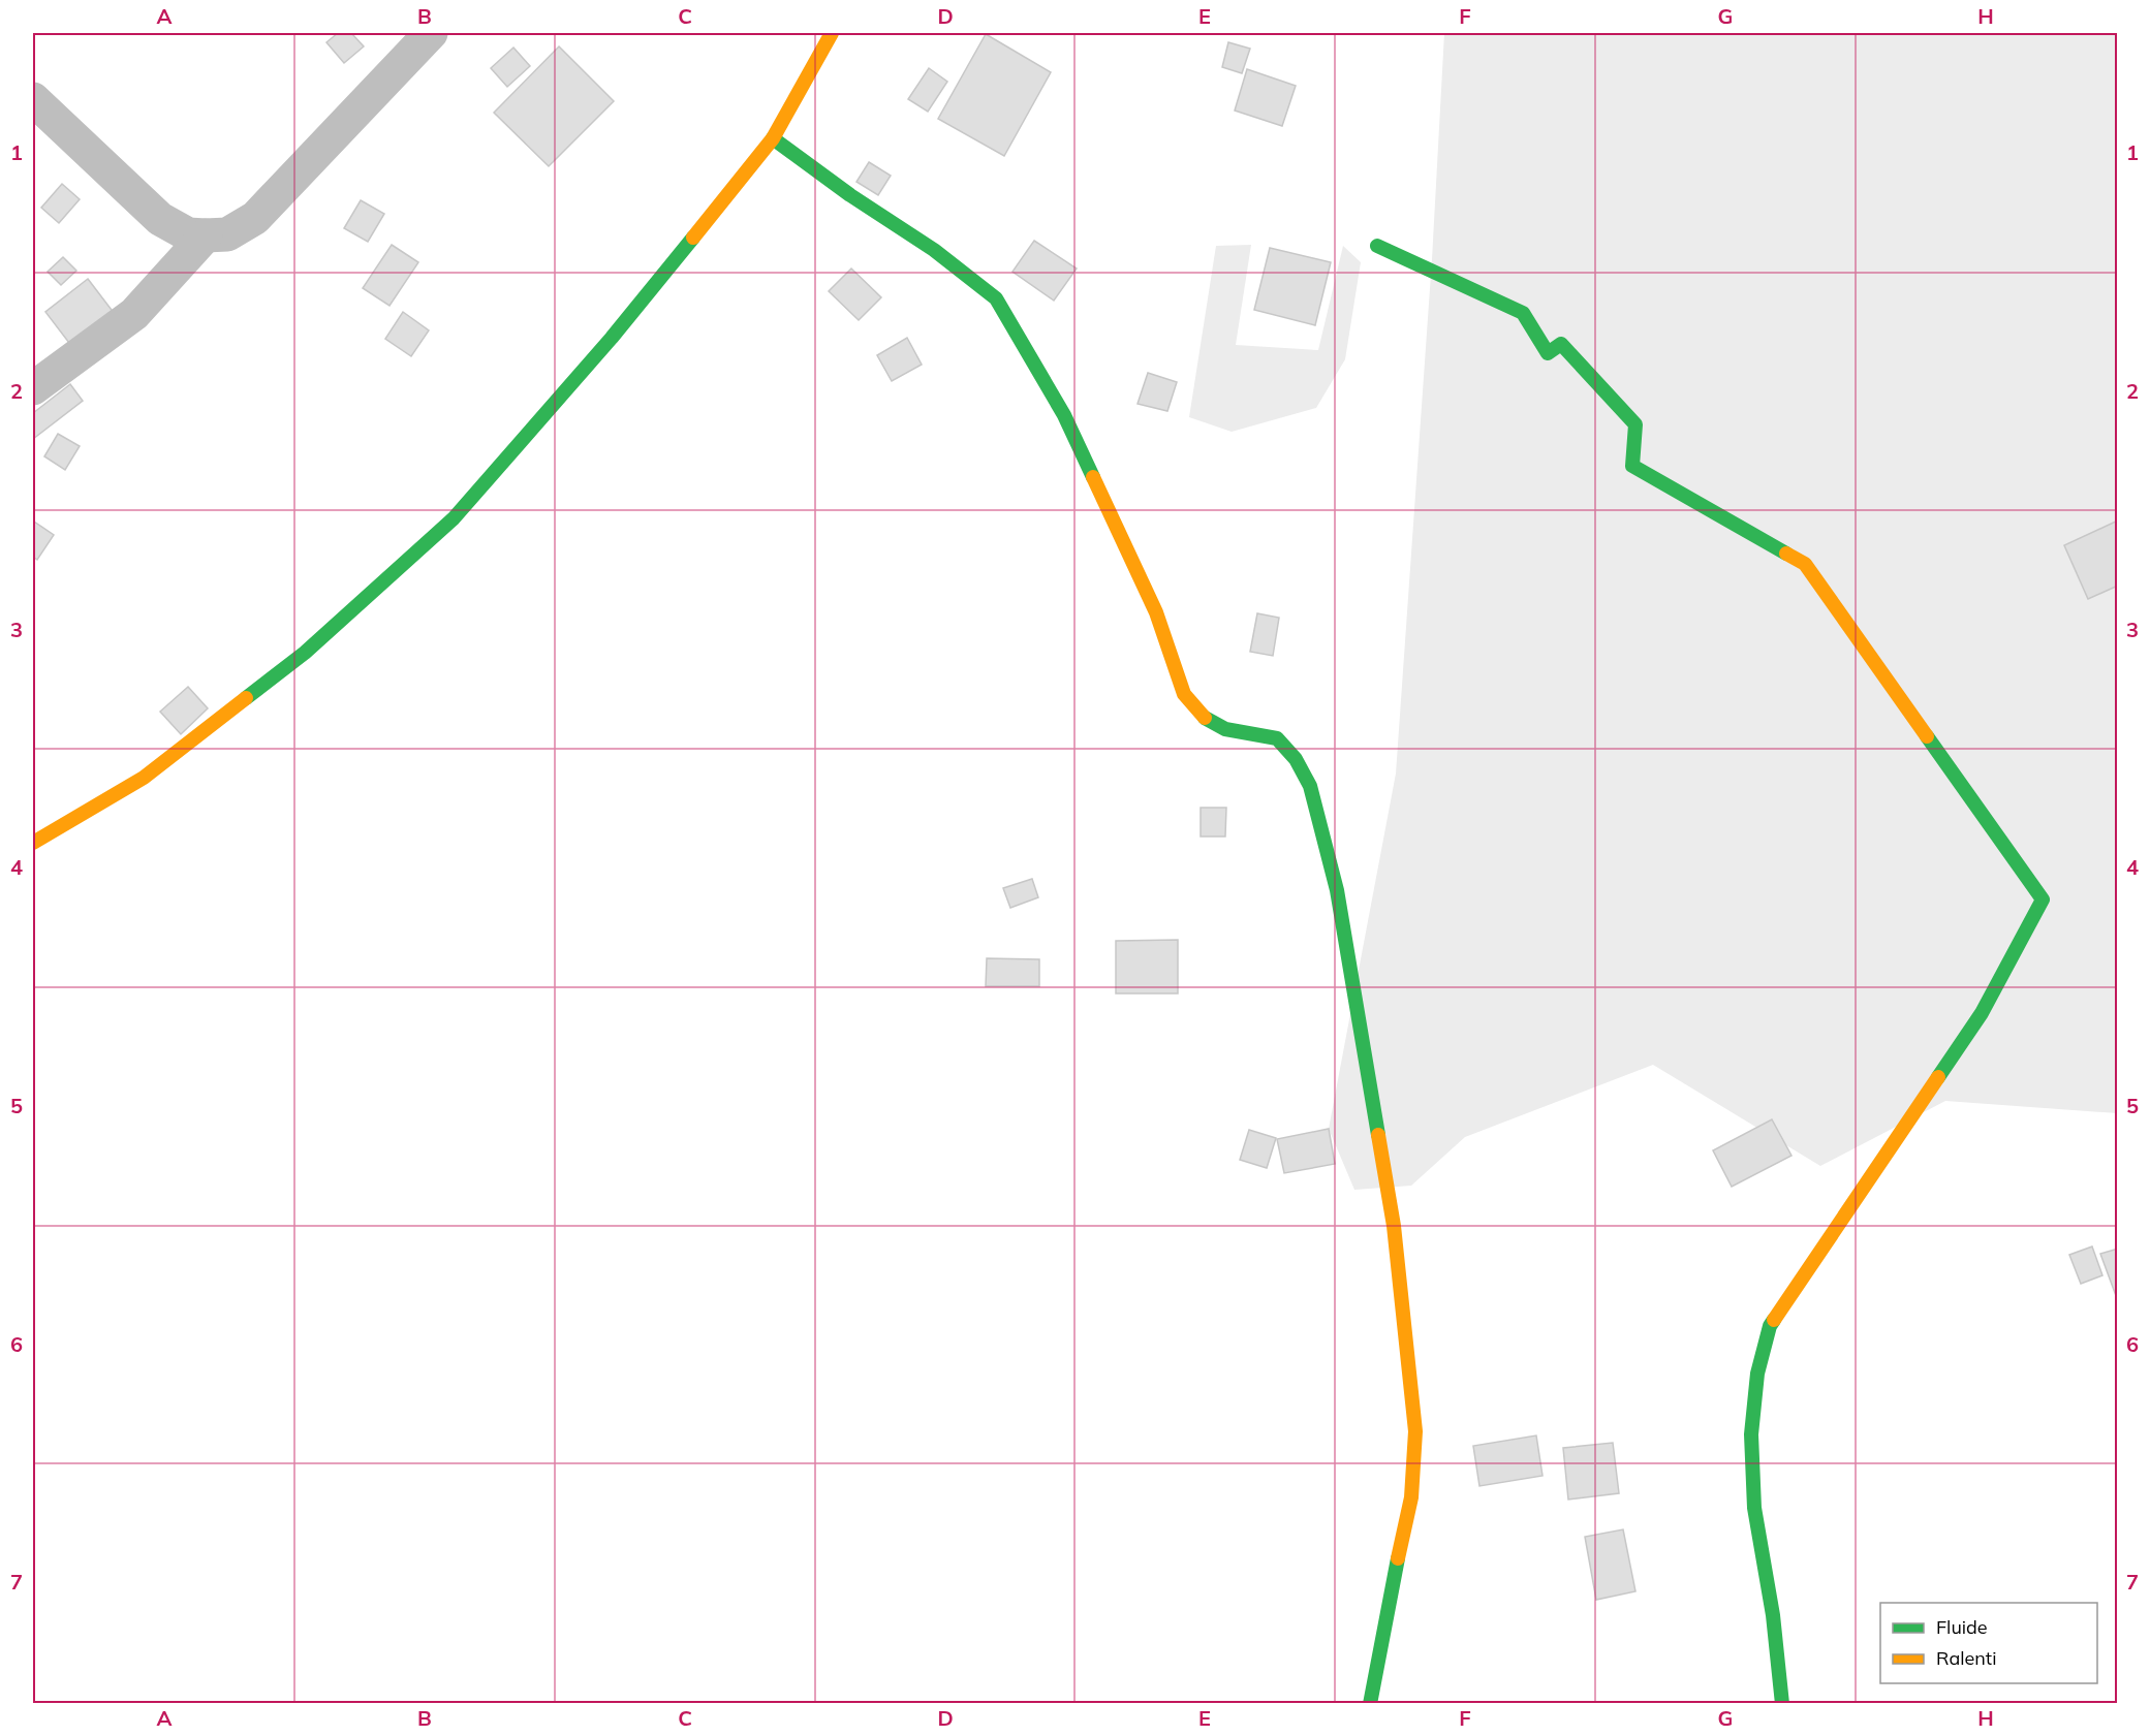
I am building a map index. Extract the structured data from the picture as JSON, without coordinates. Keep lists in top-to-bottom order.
{
  "legend": ["Fluide", "Ralenti"],
  "grid": {
    "columns": [
      "A",
      "B",
      "C",
      "D",
      "E",
      "F",
      "G",
      "H"
    ],
    "rows": [
      "1",
      "2",
      "3",
      "4",
      "5",
      "6",
      "7"
    ]
  }
}
